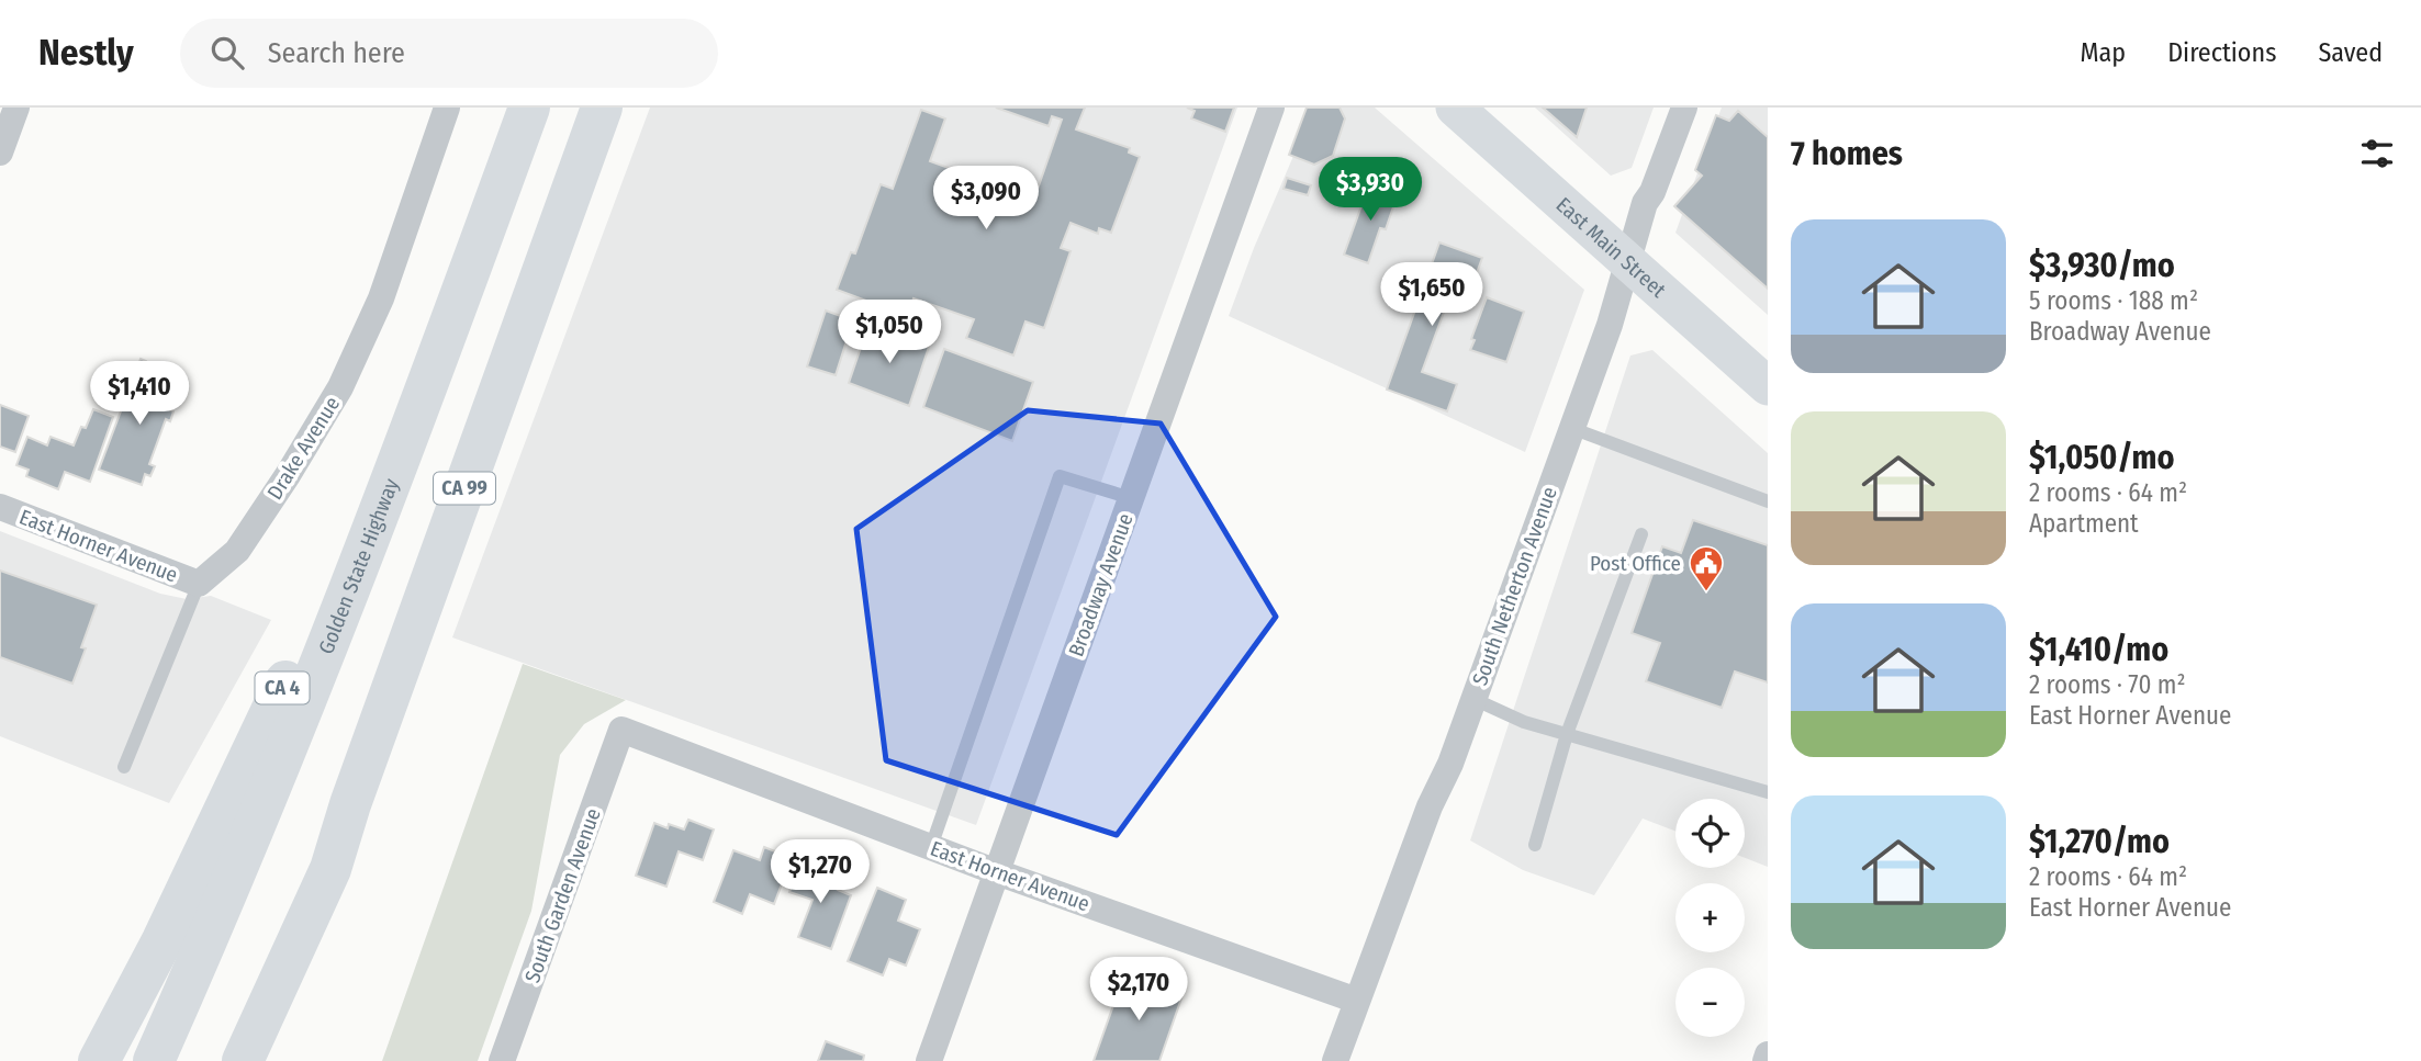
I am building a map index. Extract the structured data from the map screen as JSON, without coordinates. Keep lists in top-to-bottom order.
{
  "streets": {
    "highway": ["CA 99", "Golden State Highway", "CA 4"],
    "main road": ["East Main Street"],
    "street": [
      "Drake Avenue",
      "East Horner Avenue",
      "Broadway Avenue",
      "South Netherton Avenue",
      "South Garden Avenue"
    ]
  },
  "crossings": [
    ["East Main Street", "South Netherton Avenue"],
    ["Drake Avenue", "East Horner Avenue"],
    ["East Horner Avenue", "Broadway Avenue"],
    ["East Horner Avenue", "South Netherton Avenue"],
    ["East Horner Avenue", "South Garden Avenue"],
    ["Golden State Highway", "CA 4"]
  ],
  "places": {
    "public building": ["Post Office"]
  },
  "page": {
    "header": "Nestly",
    "search": "Search here",
    "nav": ["Map", "Directions", "Saved"],
    "heading": "7 homes",
    "price": [
      "$3,930",
      "$3,090",
      "$1,650",
      "$1,050",
      "$1,410",
      "$1,270",
      "$2,170"
    ],
    "list": [
      {
        "name": "$3,930/mo",
        "note": "5 rooms · 188 m² · Broadway Avenue"
      },
      {
        "name": "$1,050/mo",
        "note": "2 rooms · 64 m² · Apartment"
      },
      {
        "name": "$1,410/mo",
        "note": "2 rooms · 70 m² · East Horner Avenue"
      },
      {
        "name": "$1,270/mo",
        "note": "2 rooms · 64 m² · East Horner Avenue"
      }
    ],
    "map_buttons": ["+", "−"]
  }
}
